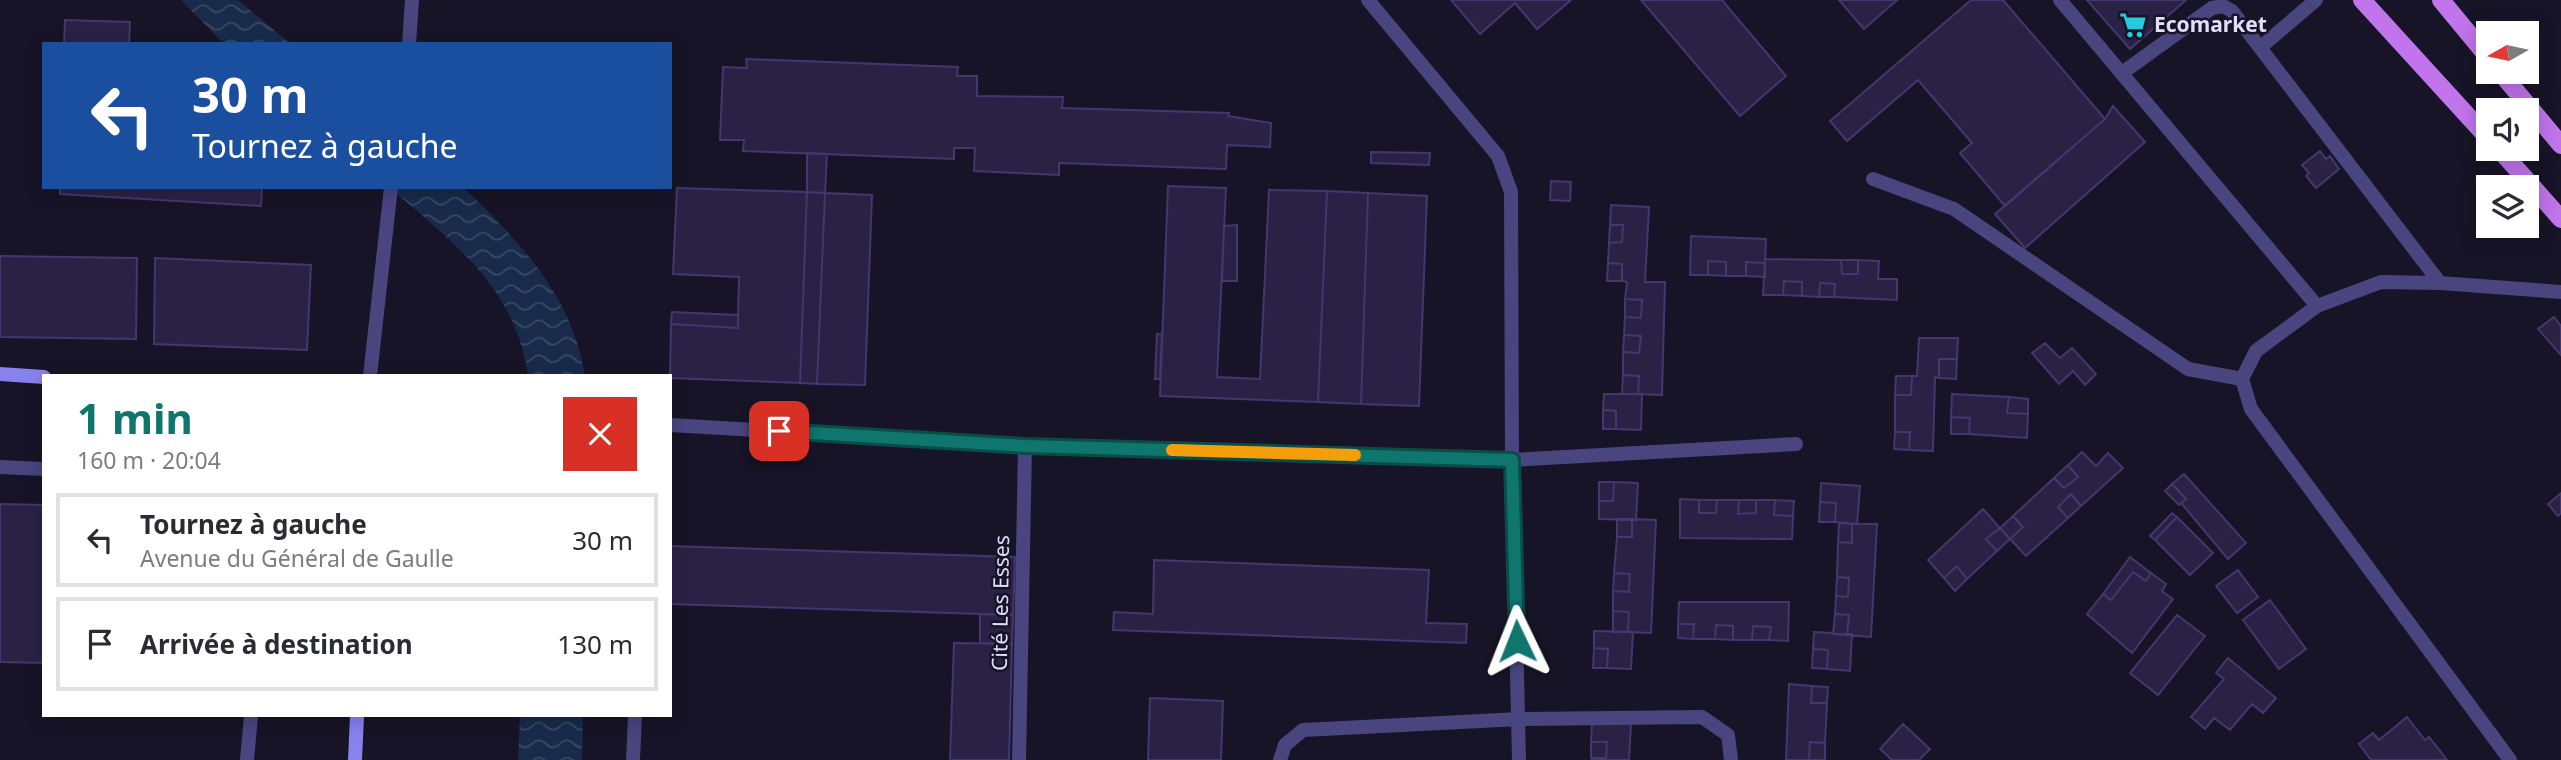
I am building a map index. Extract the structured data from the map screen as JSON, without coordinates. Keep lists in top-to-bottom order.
{
  "streets": {
    "street": ["Cité Les Esses"]
  },
  "places": {
    "supermarket": ["Ecomarket"]
  },
  "north": "left",
  "page": {
    "turn": ["30 m", "Tournez à gauche"],
    "heading": ["1 min", "160 m · 20:04"],
    "list": [
      {
        "name": "Tournez à gauche",
        "note": "Avenue du Général de Gaulle",
        "value": "30 m"
      },
      {
        "name": "Arrivée à destination",
        "value": "130 m"
      }
    ]
  }
}
